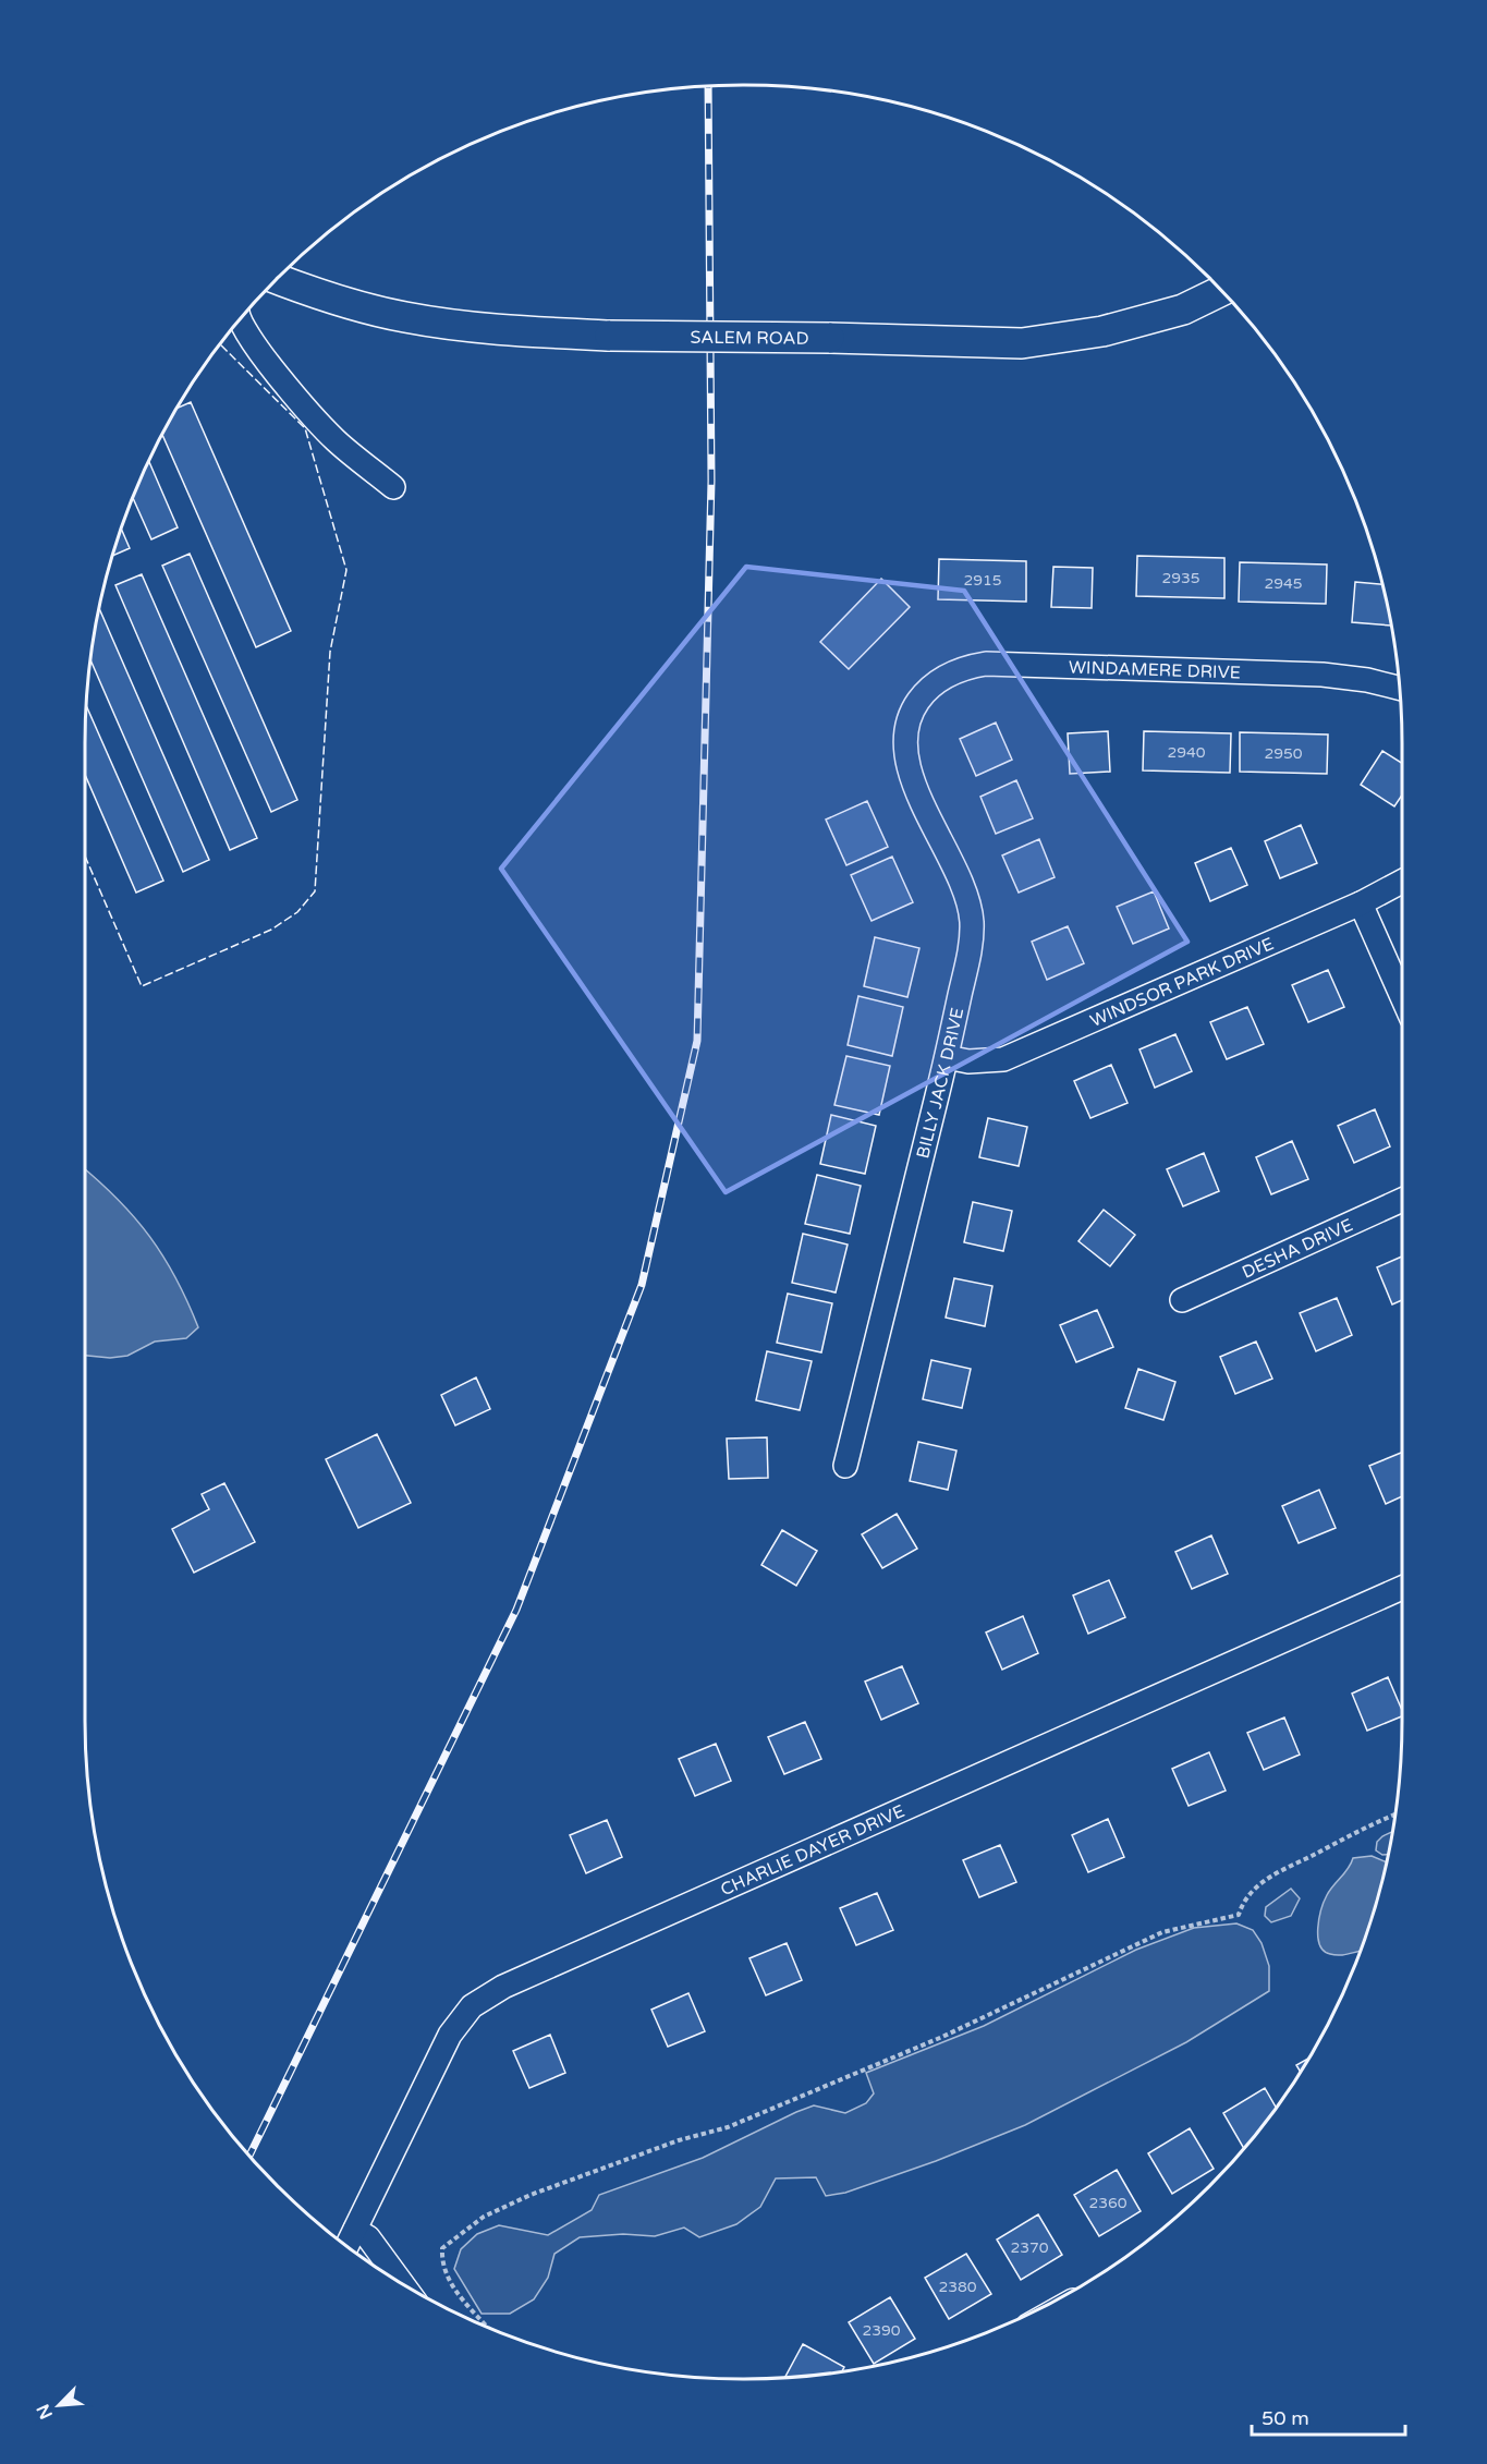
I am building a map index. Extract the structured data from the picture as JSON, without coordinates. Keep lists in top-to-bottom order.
{
  "streets": {
    "main road": ["SALEM ROAD"],
    "street": [
      "WINDAMERE DRIVE",
      "WINDSOR PARK DRIVE",
      "BILLY JACK DRIVE",
      "DESHA DRIVE",
      "CHARLIE DAYER DRIVE"
    ]
  },
  "crossings": [
    ["WINDAMERE DRIVE", "BILLY JACK DRIVE"],
    ["WINDSOR PARK DRIVE", "BILLY JACK DRIVE"]
  ],
  "house_numbers": [
    "2935",
    "2915",
    "2945",
    "2940",
    "2950",
    "2360",
    "2370",
    "2380",
    "2390"
  ],
  "scale_bar": "50 m",
  "north": "bottom left"
}
